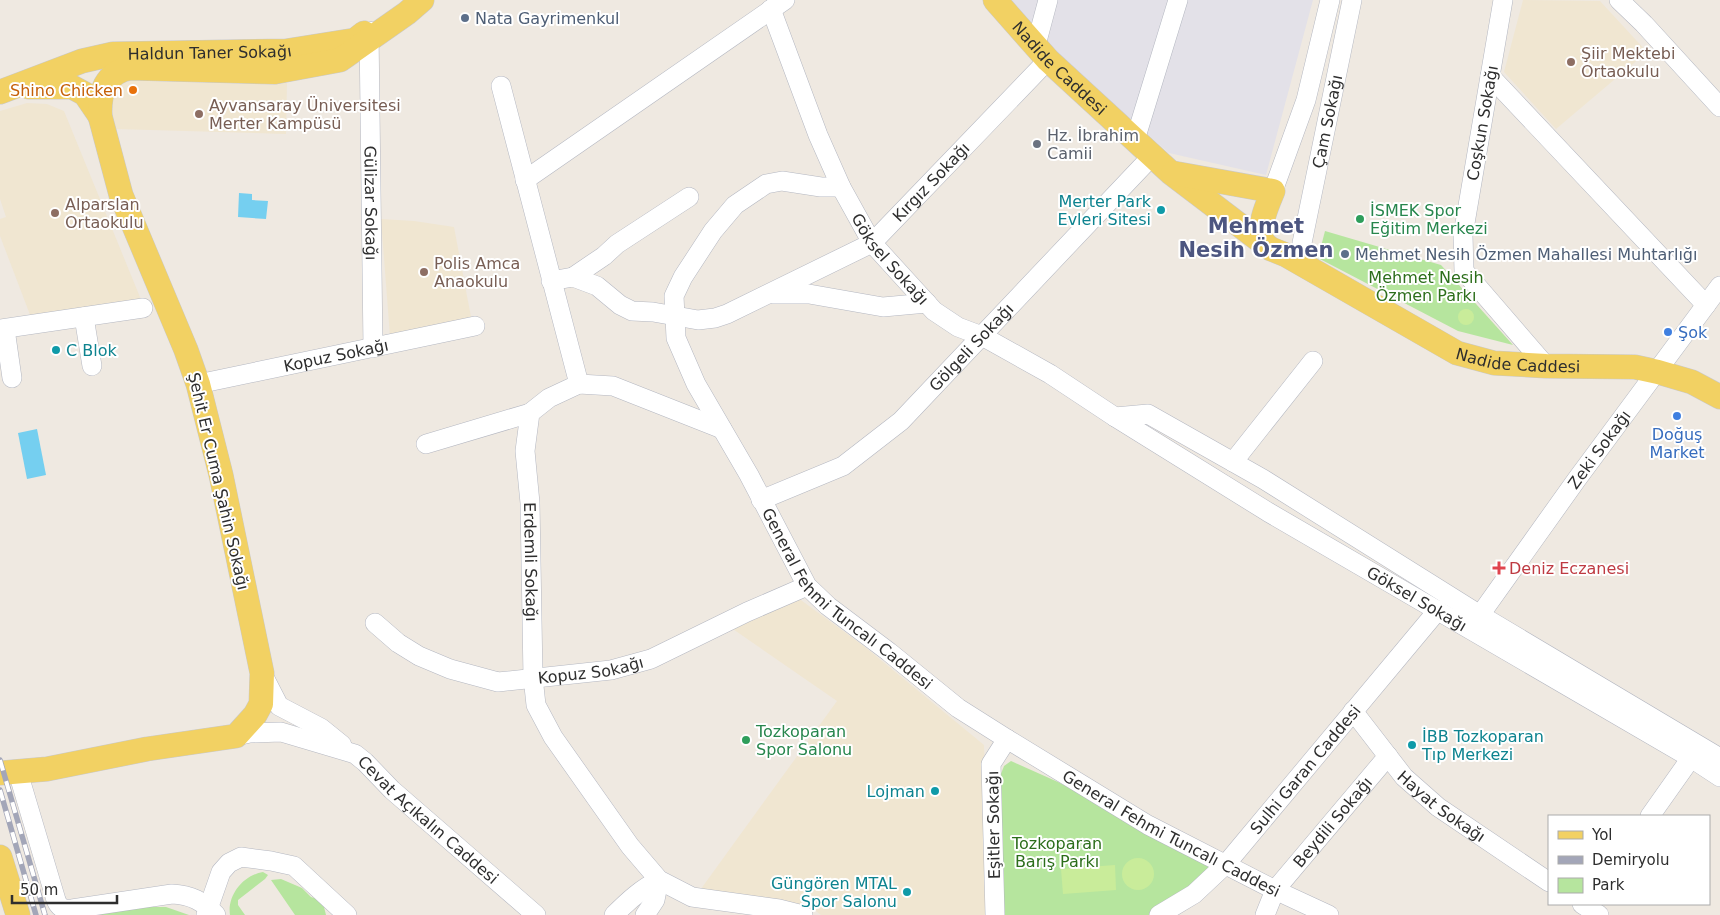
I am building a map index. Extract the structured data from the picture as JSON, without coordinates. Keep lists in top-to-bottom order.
{
  "streets": {
    "main road": [
      "Haldun Taner Sokağı",
      "Nadide Caddesi",
      "Şehit Er Cuma Şahin Sokağı",
      "Cevat Açıkalın Caddesi"
    ],
    "street": [
      "Çam Sokağı",
      "Coşkun Sokağı",
      "Kırgız Sokağı",
      "Gülizar Sokağı",
      "Göksel Sokağı",
      "Gölgeli Sokağı",
      "Kopuz Sokağı",
      "Zeki Sokağı",
      "Erdemli Sokağı",
      "General Fehmi Tuncalı Caddesi",
      "Sulhi Garan Caddesi",
      "Hayat Sokağı",
      "Beydili Sokağı",
      "Eşitler Sokağı"
    ]
  },
  "crossings": [
    ["Haldun Taner Sokağı", "Gülizar Sokağı"],
    ["Nadide Caddesi", "Çam Sokağı"],
    ["Nadide Caddesi", "Coşkun Sokağı"],
    ["Nadide Caddesi", "Kırgız Sokağı"],
    ["Nadide Caddesi", "Gölgeli Sokağı"],
    ["Nadide Caddesi", "Zeki Sokağı"],
    ["Kırgız Sokağı", "Göksel Sokağı"],
    ["Kırgız Sokağı", "General Fehmi Tuncalı Caddesi"],
    ["Gülizar Sokağı", "Kopuz Sokağı"],
    ["Göksel Sokağı", "Gölgeli Sokağı"],
    ["Göksel Sokağı", "Zeki Sokağı"],
    ["Göksel Sokağı", "General Fehmi Tuncalı Caddesi"],
    ["Göksel Sokağı", "Sulhi Garan Caddesi"],
    ["Gölgeli Sokağı", "General Fehmi Tuncalı Caddesi"],
    ["Kopuz Sokağı", "Şehit Er Cuma Şahin Sokağı"],
    ["Kopuz Sokağı", "Erdemli Sokağı"],
    ["Kopuz Sokağı", "General Fehmi Tuncalı Caddesi"],
    ["Şehit Er Cuma Şahin Sokağı", "Cevat Açıkalın Caddesi"],
    ["General Fehmi Tuncalı Caddesi", "Sulhi Garan Caddesi"],
    ["General Fehmi Tuncalı Caddesi", "Beydili Sokağı"],
    ["General Fehmi Tuncalı Caddesi", "Eşitler Sokağı"],
    ["Sulhi Garan Caddesi", "Hayat Sokağı"],
    ["Hayat Sokağı", "Beydili Sokağı"]
  ],
  "districts": ["Mehmet Nesih Özmen"],
  "parks": ["Mehmet Nesih Özmen Parkı", "Tozkoparan Barış Parkı"],
  "places": {
    "other": [
      "Nata Gayrimenkul",
      "Şiir Mektebi Ortaokulu",
      "Shino Chicken",
      "Ayvansaray Üniversitesi Merter Kampüsü",
      "Hz. İbrahim Camii",
      "Merter Park Evleri Sitesi",
      "Alparslan Ortaokulu",
      "İSMEK Spor Eğitim Merkezi",
      "Mehmet Nesih Özmen Mahallesi Muhtarlığı",
      "Polis Amca Anaokulu",
      "Şok",
      "C Blok",
      "Doğuş Market",
      "Tozkoparan Spor Salonu",
      "İBB Tozkoparan Tıp Merkezi",
      "Lojman",
      "Güngören MTAL Spor Salonu"
    ],
    "health": ["Deniz Eczanesi"]
  },
  "legend": ["Yol", "Demiryolu", "Park"],
  "scale_bar": "50 m"
}
